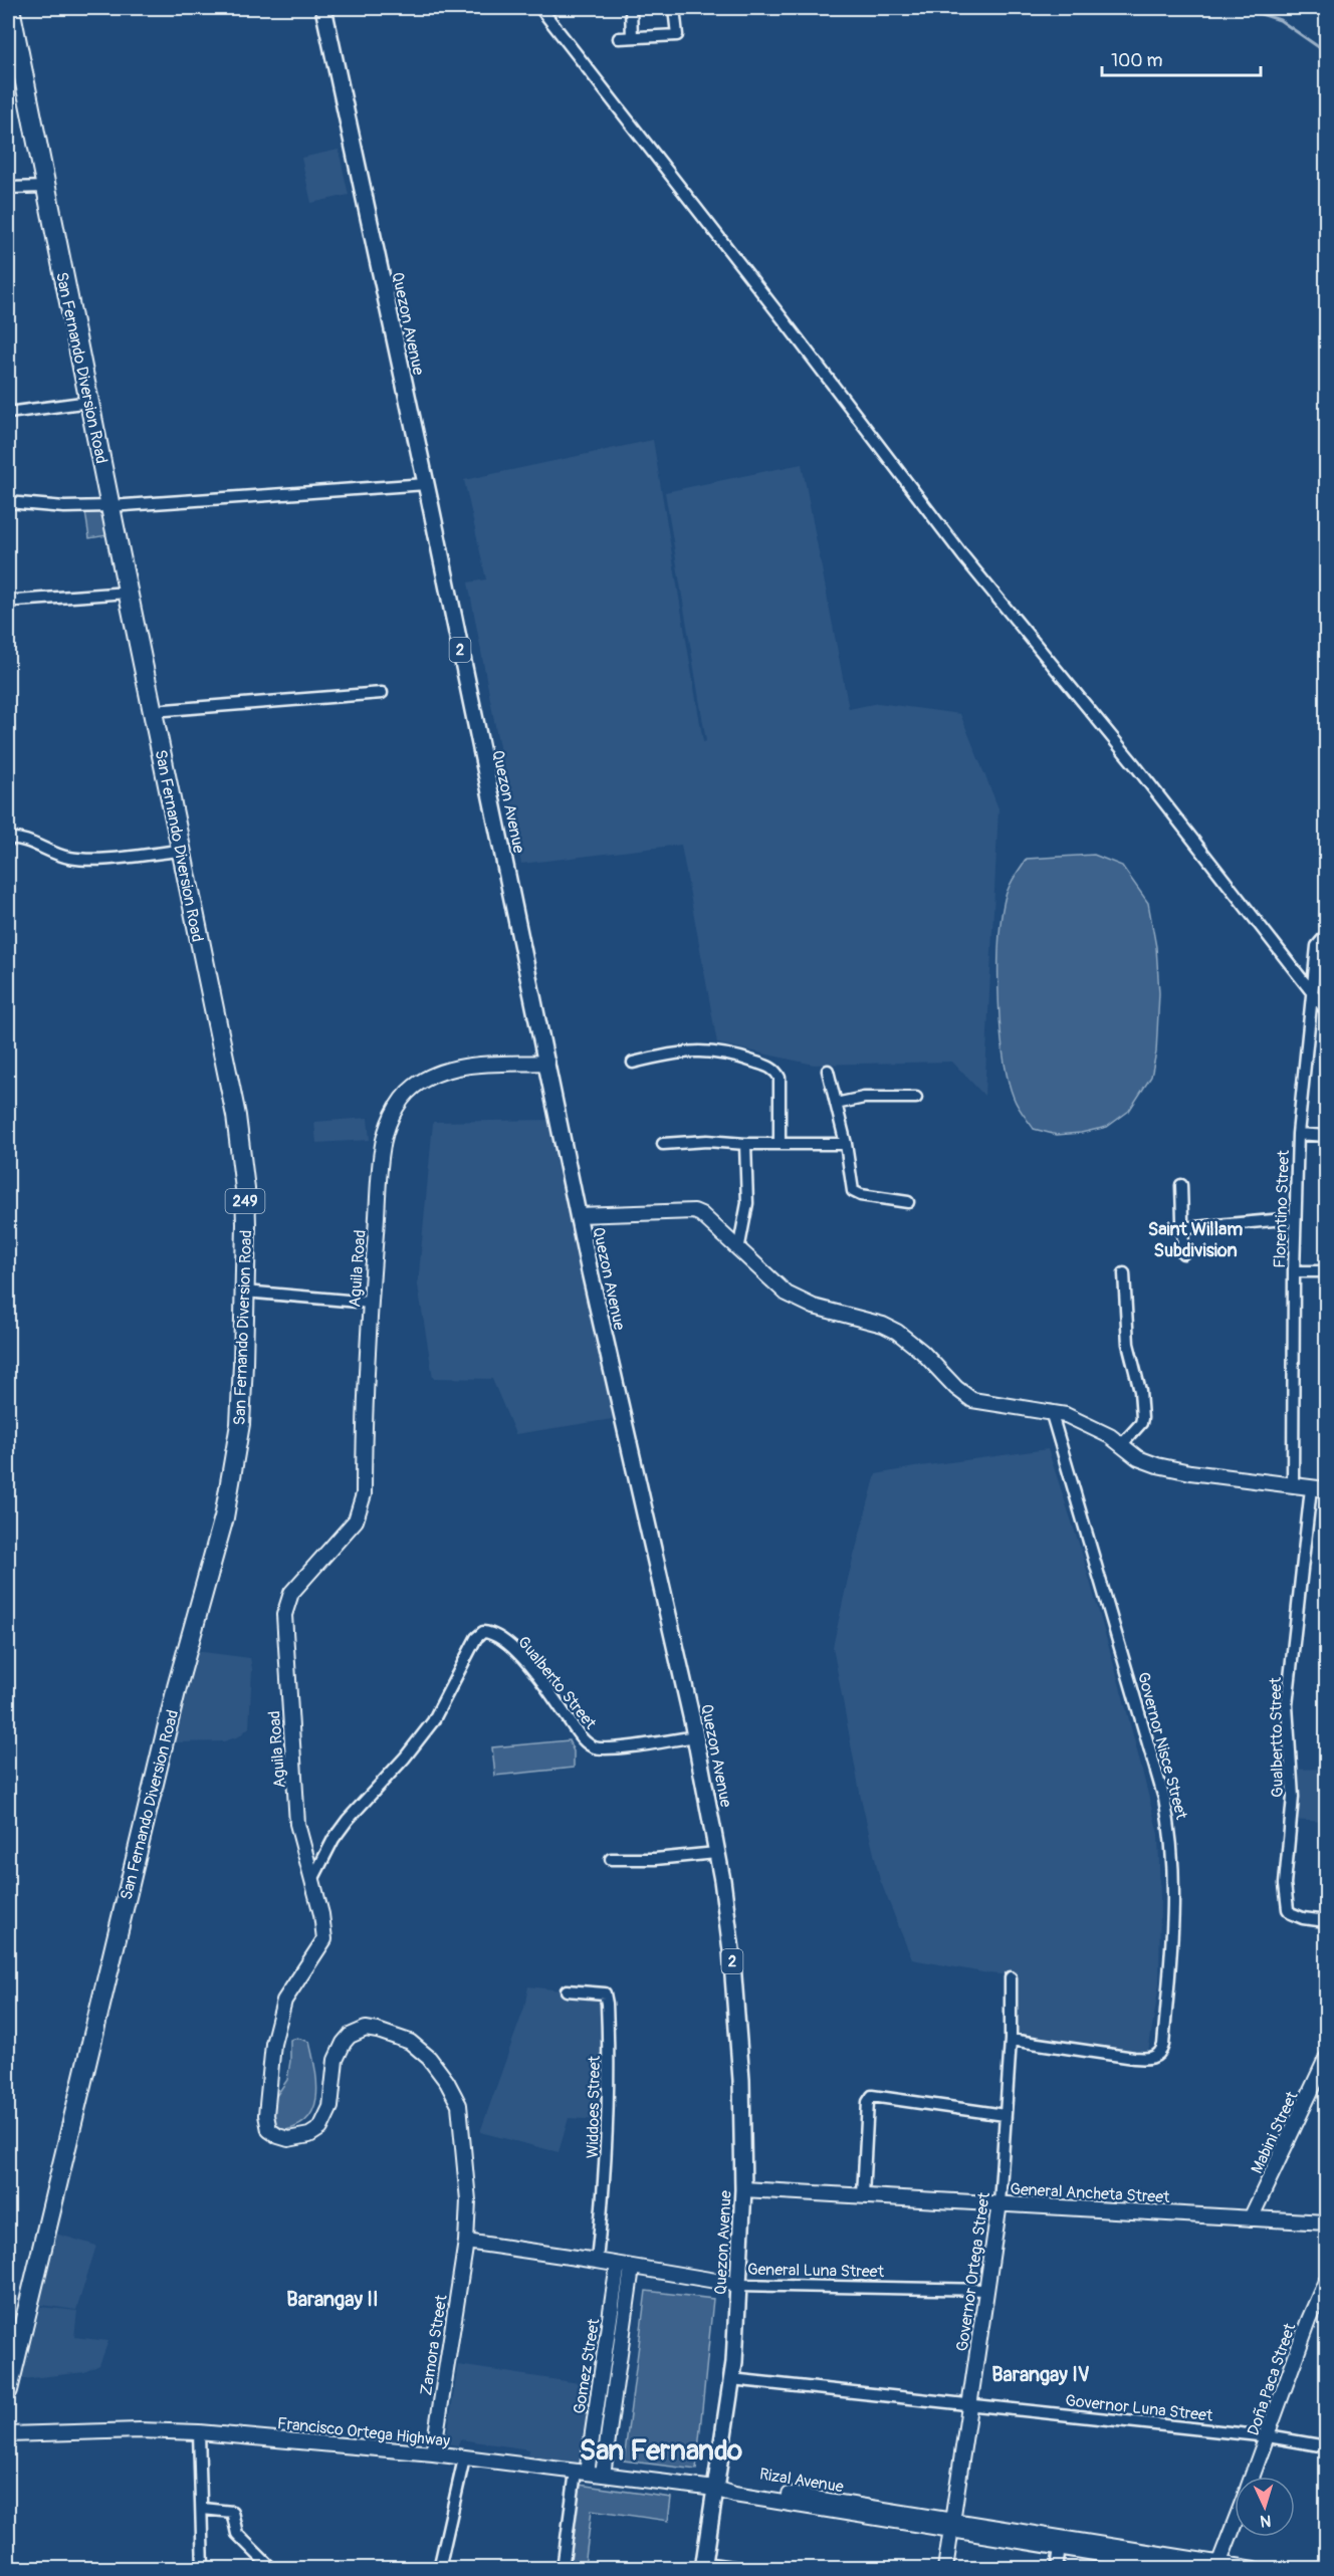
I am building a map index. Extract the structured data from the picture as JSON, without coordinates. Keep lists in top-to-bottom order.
{
  "streets": {
    "highway": ["San Fernando Diversion Road", "249"],
    "main road": ["Quezon Avenue", "2"],
    "street": [
      "Florentino Street",
      "Aguila Road",
      "Gualberto Street",
      "Gualbertto Street",
      "Governor Nisce Street",
      "Widdoes Street",
      "Mabini Street",
      "General Ancheta Street",
      "General Luna Street",
      "Governor Ortega Street",
      "Zamora Street",
      "Gomez Street",
      "Doña Paca Street",
      "Governor Luna Street",
      "Francisco Ortega Highway",
      "Rizal Avenue"
    ]
  },
  "crossings": [
    ["Quezon Avenue", "Aguila Road"],
    ["Quezon Avenue", "Gualberto Street"],
    ["Quezon Avenue", "General Ancheta Street"],
    ["Quezon Avenue", "General Luna Street"],
    ["Quezon Avenue", "Governor Luna Street"],
    ["Quezon Avenue", "Francisco Ortega Highway"],
    ["Quezon Avenue", "Rizal Avenue"],
    ["Aguila Road", "Gualberto Street"],
    ["Aguila Road", "General Luna Street"],
    ["Aguila Road", "Zamora Street"],
    ["Governor Nisce Street", "Governor Ortega Street"],
    ["Widdoes Street", "General Luna Street"],
    ["Mabini Street", "General Ancheta Street"],
    ["General Ancheta Street", "Governor Ortega Street"],
    ["General Luna Street", "Governor Ortega Street"],
    ["General Luna Street", "Zamora Street"],
    ["General Luna Street", "Gomez Street"],
    ["Governor Ortega Street", "Governor Luna Street"],
    ["Governor Ortega Street", "Rizal Avenue"],
    ["Zamora Street", "Francisco Ortega Highway"],
    ["Gomez Street", "Francisco Ortega Highway"],
    ["Doña Paca Street", "Governor Luna Street"],
    ["Doña Paca Street", "Rizal Avenue"],
    ["Francisco Ortega Highway", "Rizal Avenue"]
  ],
  "districts": [
    "Saint Willam Subdivision",
    "Barangay II",
    "Barangay IV",
    "San Fernando"
  ],
  "scale_bar": "100 m",
  "north": "bottom"
}
